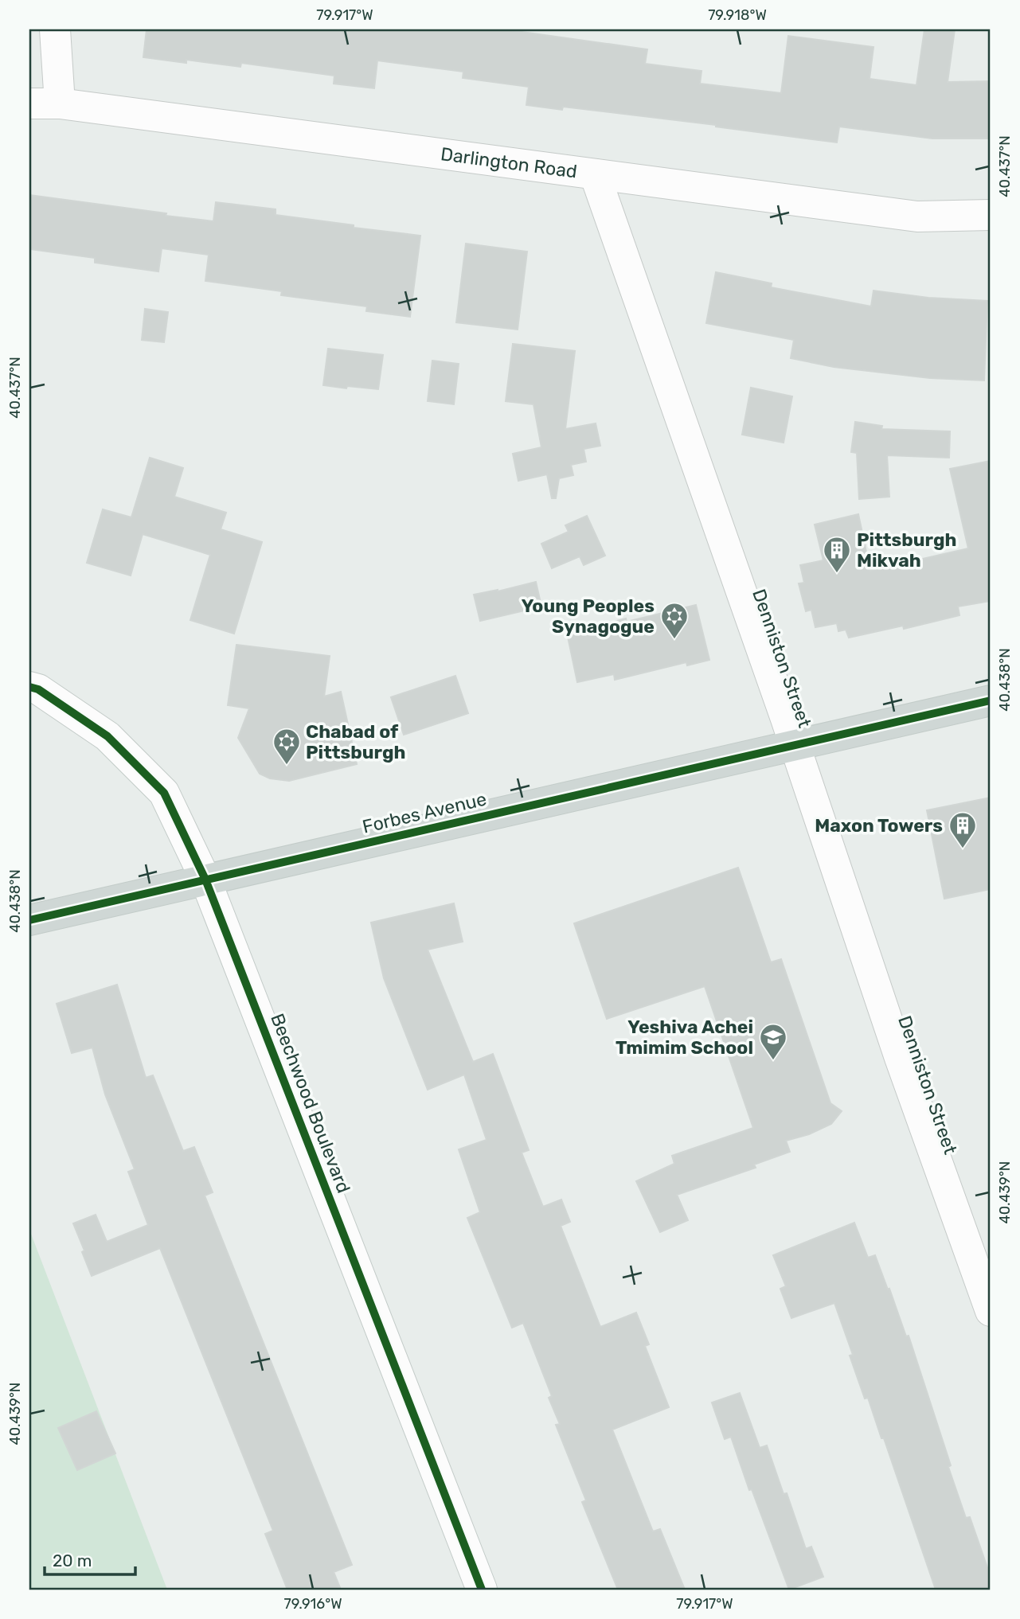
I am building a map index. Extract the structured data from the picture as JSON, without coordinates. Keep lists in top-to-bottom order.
{
  "streets": {
    "main road": ["Forbes Avenue"],
    "street": ["Darlington Road", "Denniston Street", "Beechwood Boulevard"]
  },
  "crossings": [
    ["Darlington Road", "Denniston Street"],
    ["Denniston Street", "Forbes Avenue"],
    ["Forbes Avenue", "Beechwood Boulevard"]
  ],
  "places": {
    "building": ["Pittsburgh Mikvah", "Maxon Towers"],
    "synagogue": ["Young Peoples Synagogue", "Chabad of Pittsburgh"],
    "school or university": ["Yeshiva Achei Tmimim School"]
  },
  "scale_bar": "20 m",
  "coordinates": [
    "79.917°W",
    "79.918°W",
    "40.437°N",
    "40.438°N",
    "40.439°N",
    "79.916°W"
  ]
}
